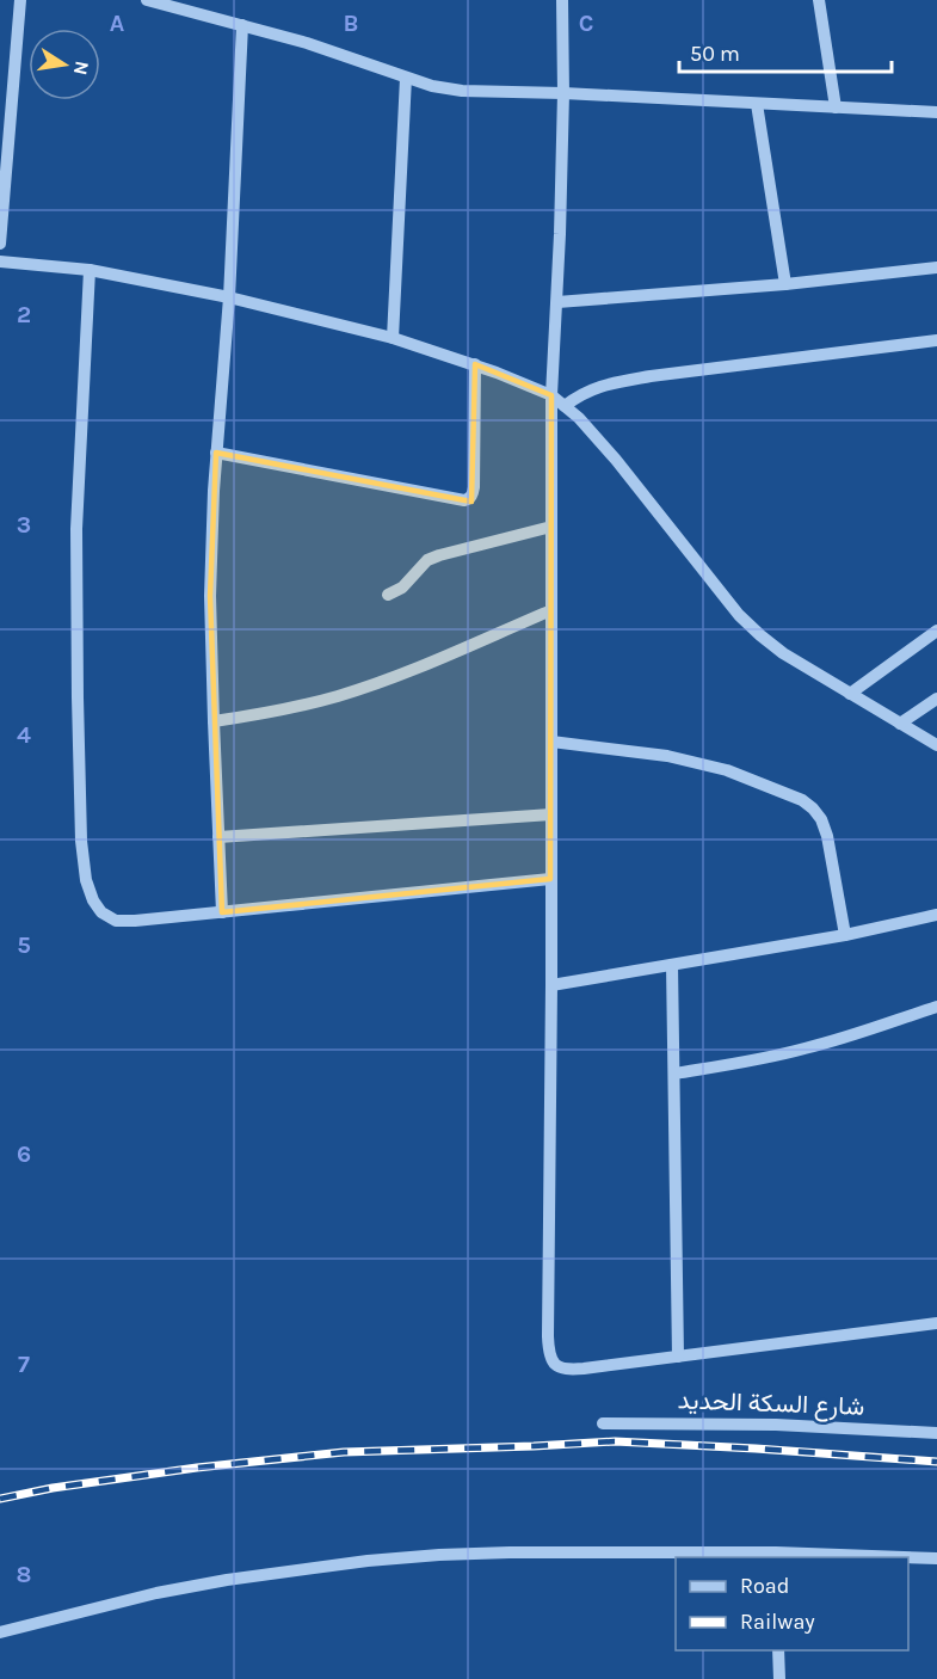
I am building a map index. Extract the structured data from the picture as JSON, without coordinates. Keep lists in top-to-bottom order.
{
  "streets": {
    "street": ["شارع السكة الحديد"]
  },
  "legend": ["Road", "Railway"],
  "scale_bar": "50 m",
  "north": "right",
  "grid": {
    "columns": ["A", "B", "C"],
    "rows": [
      "2",
      "3",
      "4",
      "5",
      "6",
      "7",
      "8"
    ]
  }
}
